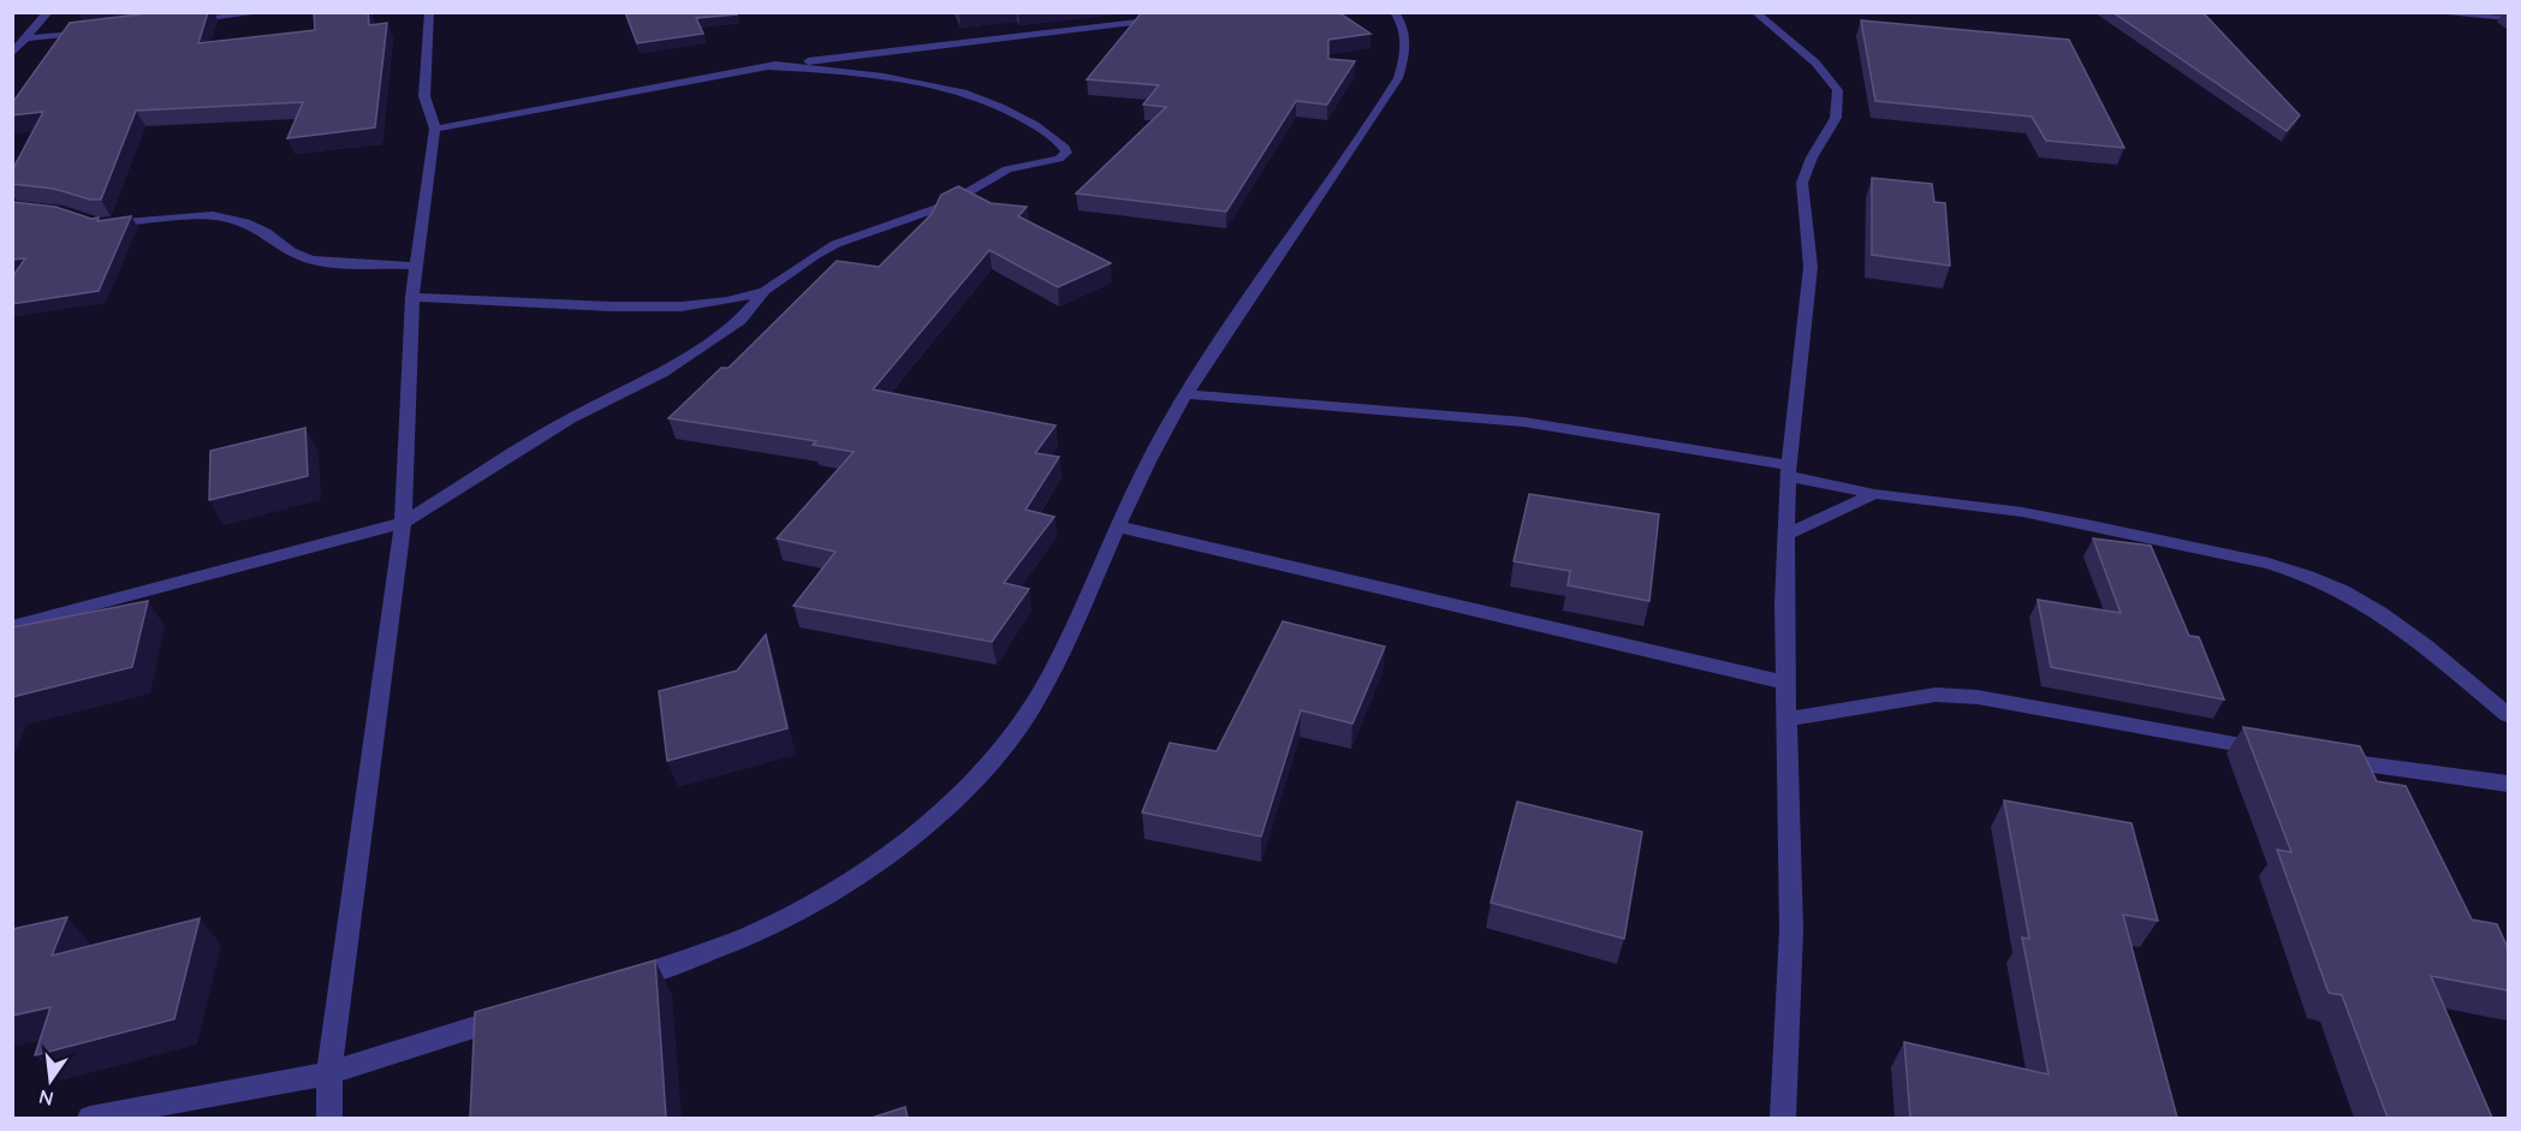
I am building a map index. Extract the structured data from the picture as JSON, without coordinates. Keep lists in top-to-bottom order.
{
  "north": "bottom"
}
